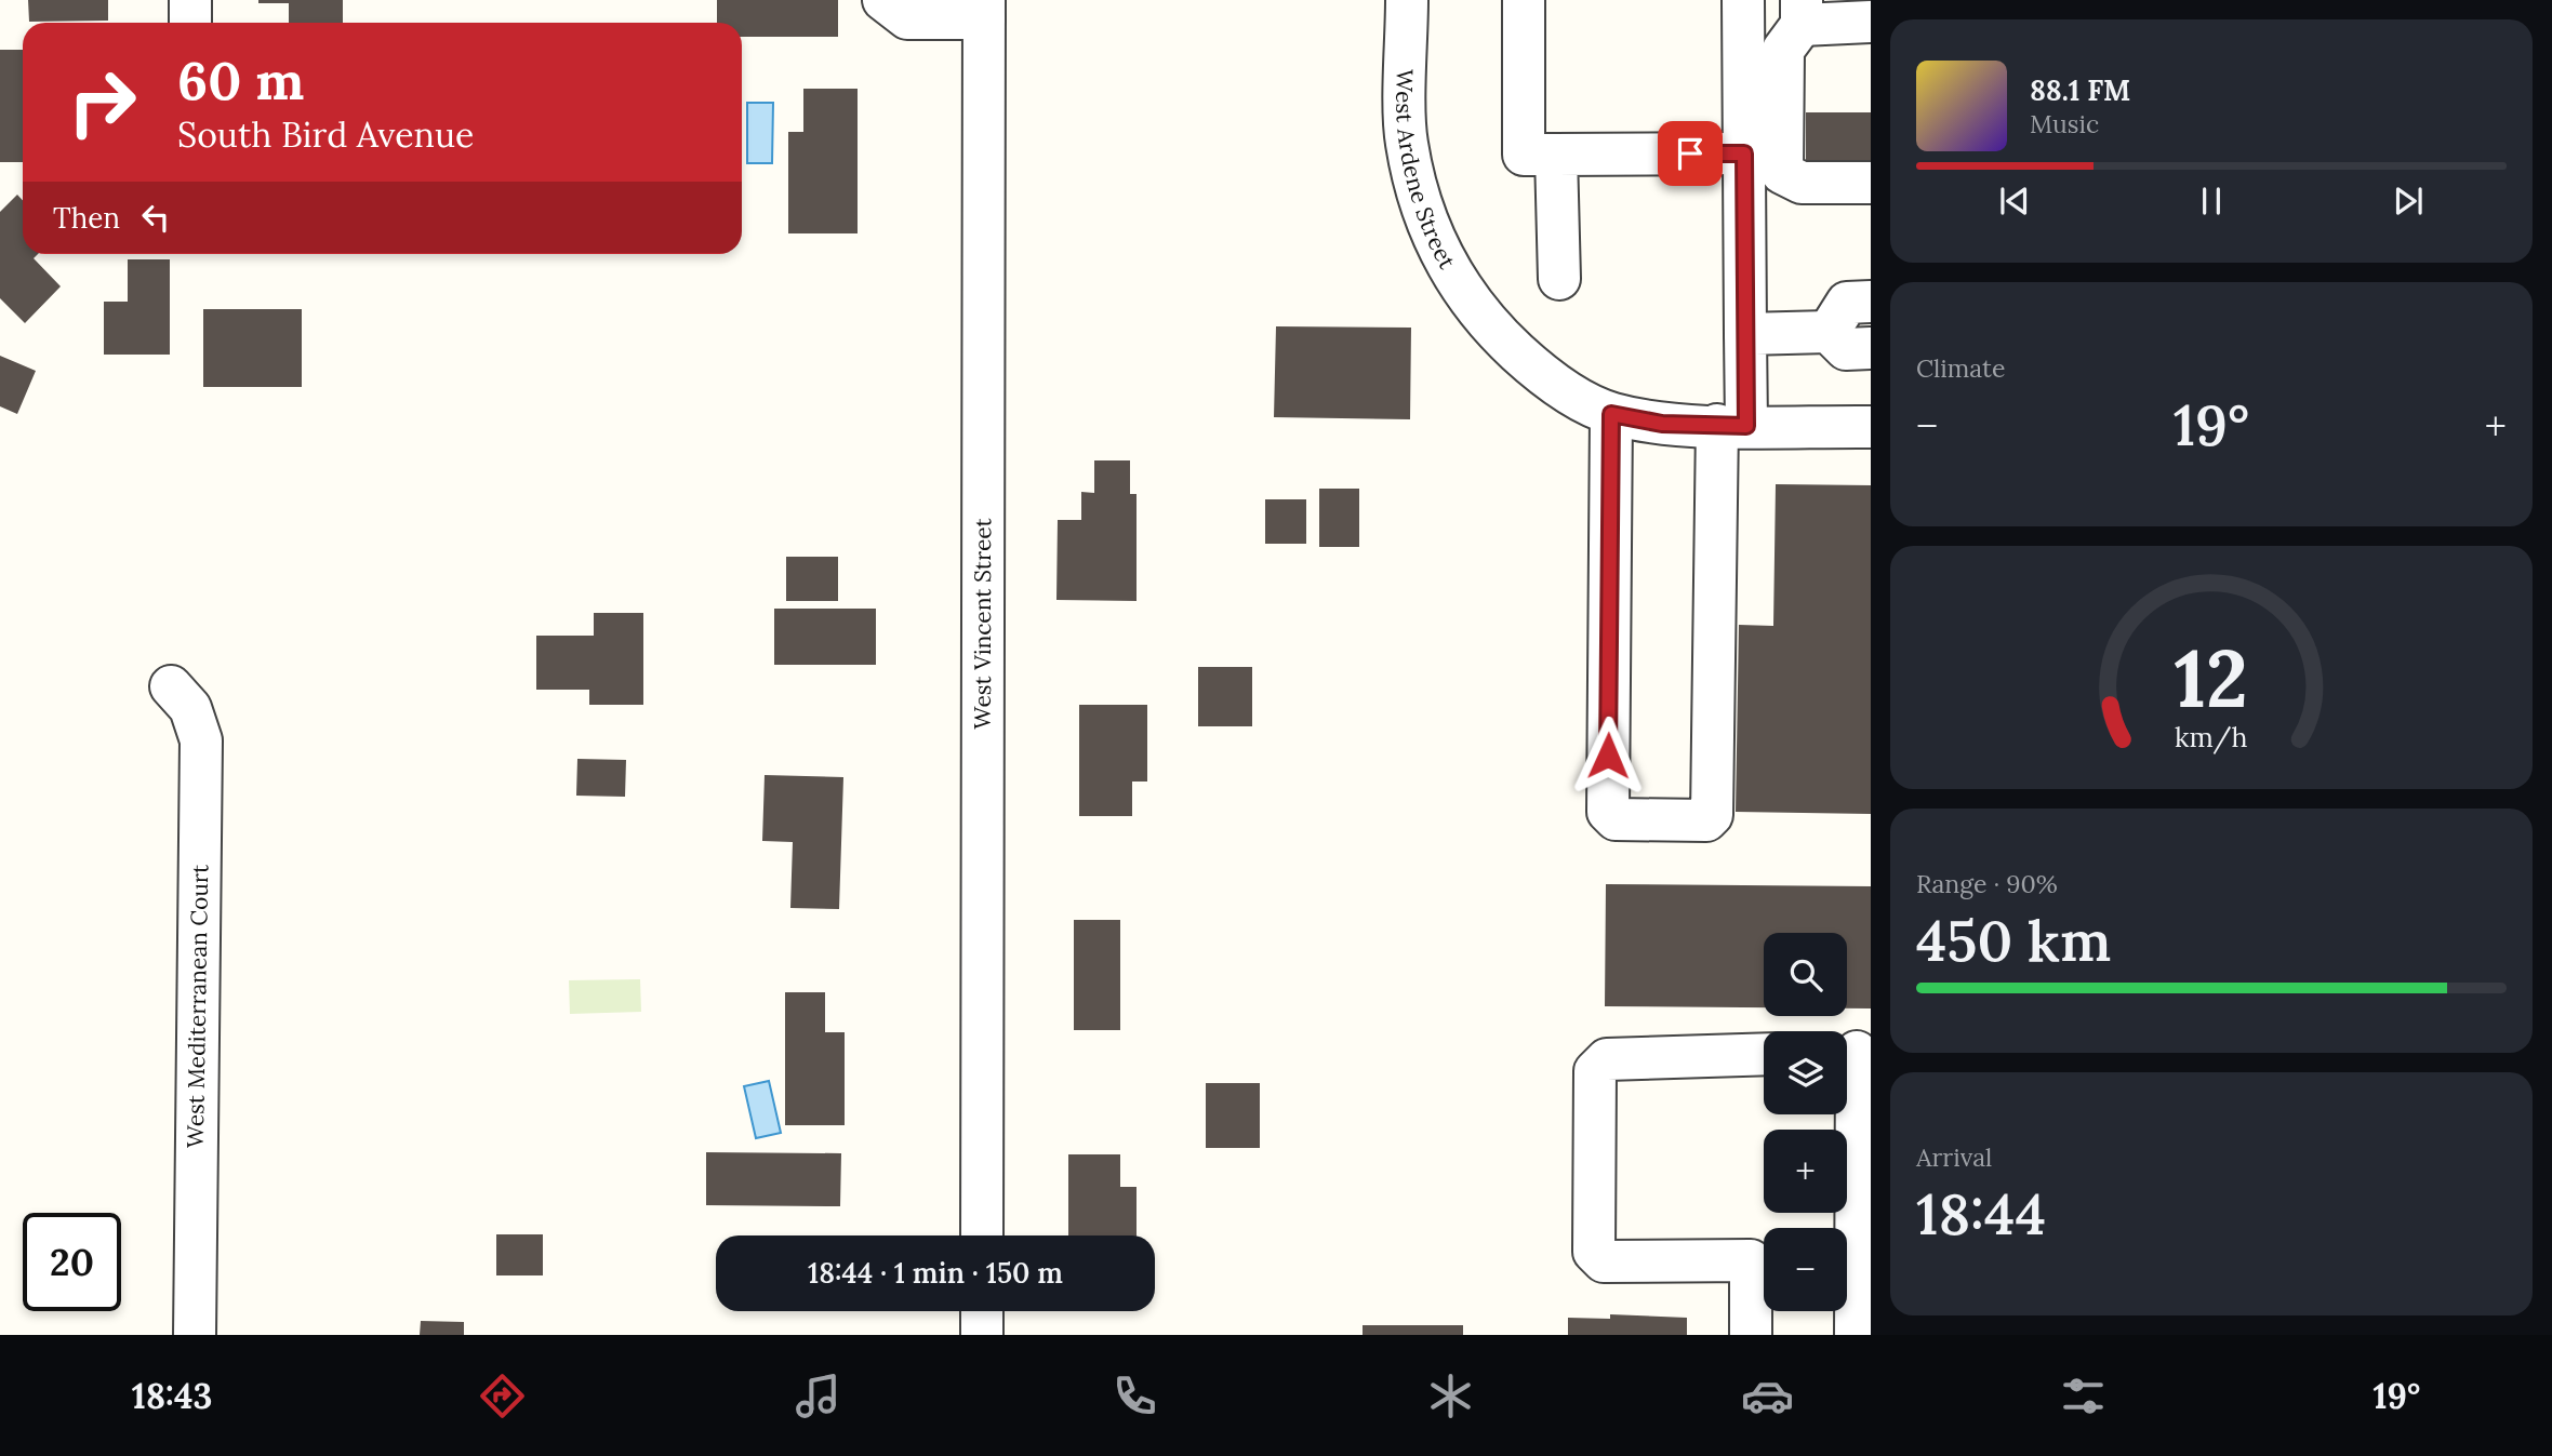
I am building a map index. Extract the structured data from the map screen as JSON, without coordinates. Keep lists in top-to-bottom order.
{
  "streets": {
    "street": ["West Ardene Street", "West Vincent Street", "West Mediterranean Court"]
  },
  "page": {
    "turn": ["60 m", "South Bird Avenue"],
    "song": ["88.1 FM", "Music"],
    "then": "Then",
    "tile": [
      "Climate",
      ["Range · 90%", "450 km"],
      ["Arrival", "18:44"]
    ],
    "heat": ["−", "19°", "+"],
    "map_buttons": ["+", "−"],
    "limit": "20",
    "trip": "18:44 · 1 min · 150 m",
    "tabs": ["18:43", "19°"],
    "gauge": ["12", "km/h"]
  }
}
